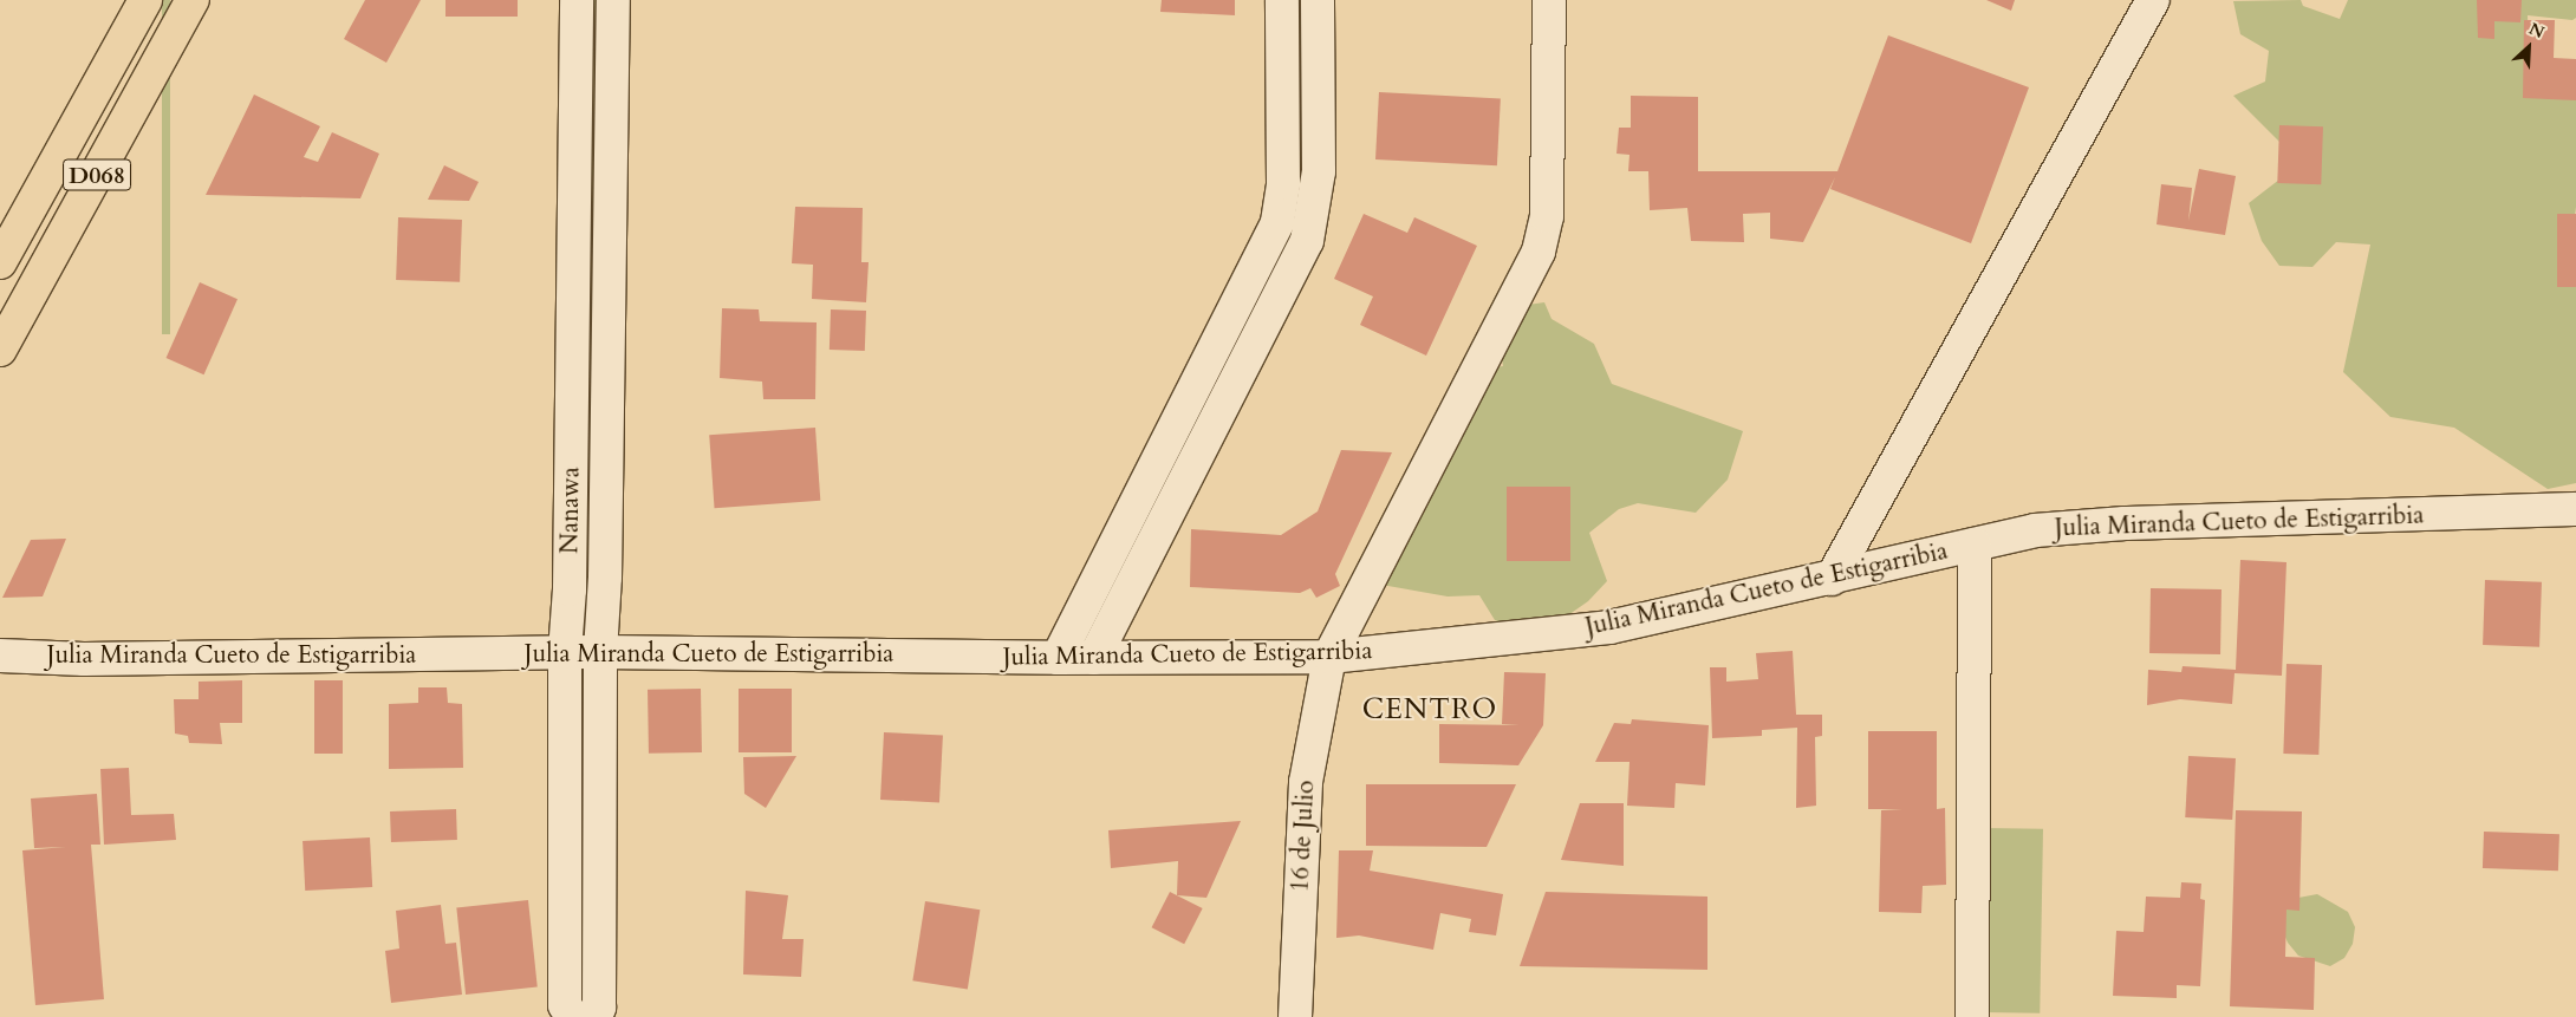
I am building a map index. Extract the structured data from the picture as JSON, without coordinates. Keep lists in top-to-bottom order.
{
  "streets": {
    "main road": ["D068"],
    "street": ["Nanawa", "Julia Miranda Cueto de Estigarribia", "16 de Julio"]
  },
  "crossings": [
    ["Nanawa", "Julia Miranda Cueto de Estigarribia"],
    ["Julia Miranda Cueto de Estigarribia", "16 de Julio"]
  ],
  "districts": ["CENTRO"],
  "north": "top right"
}
